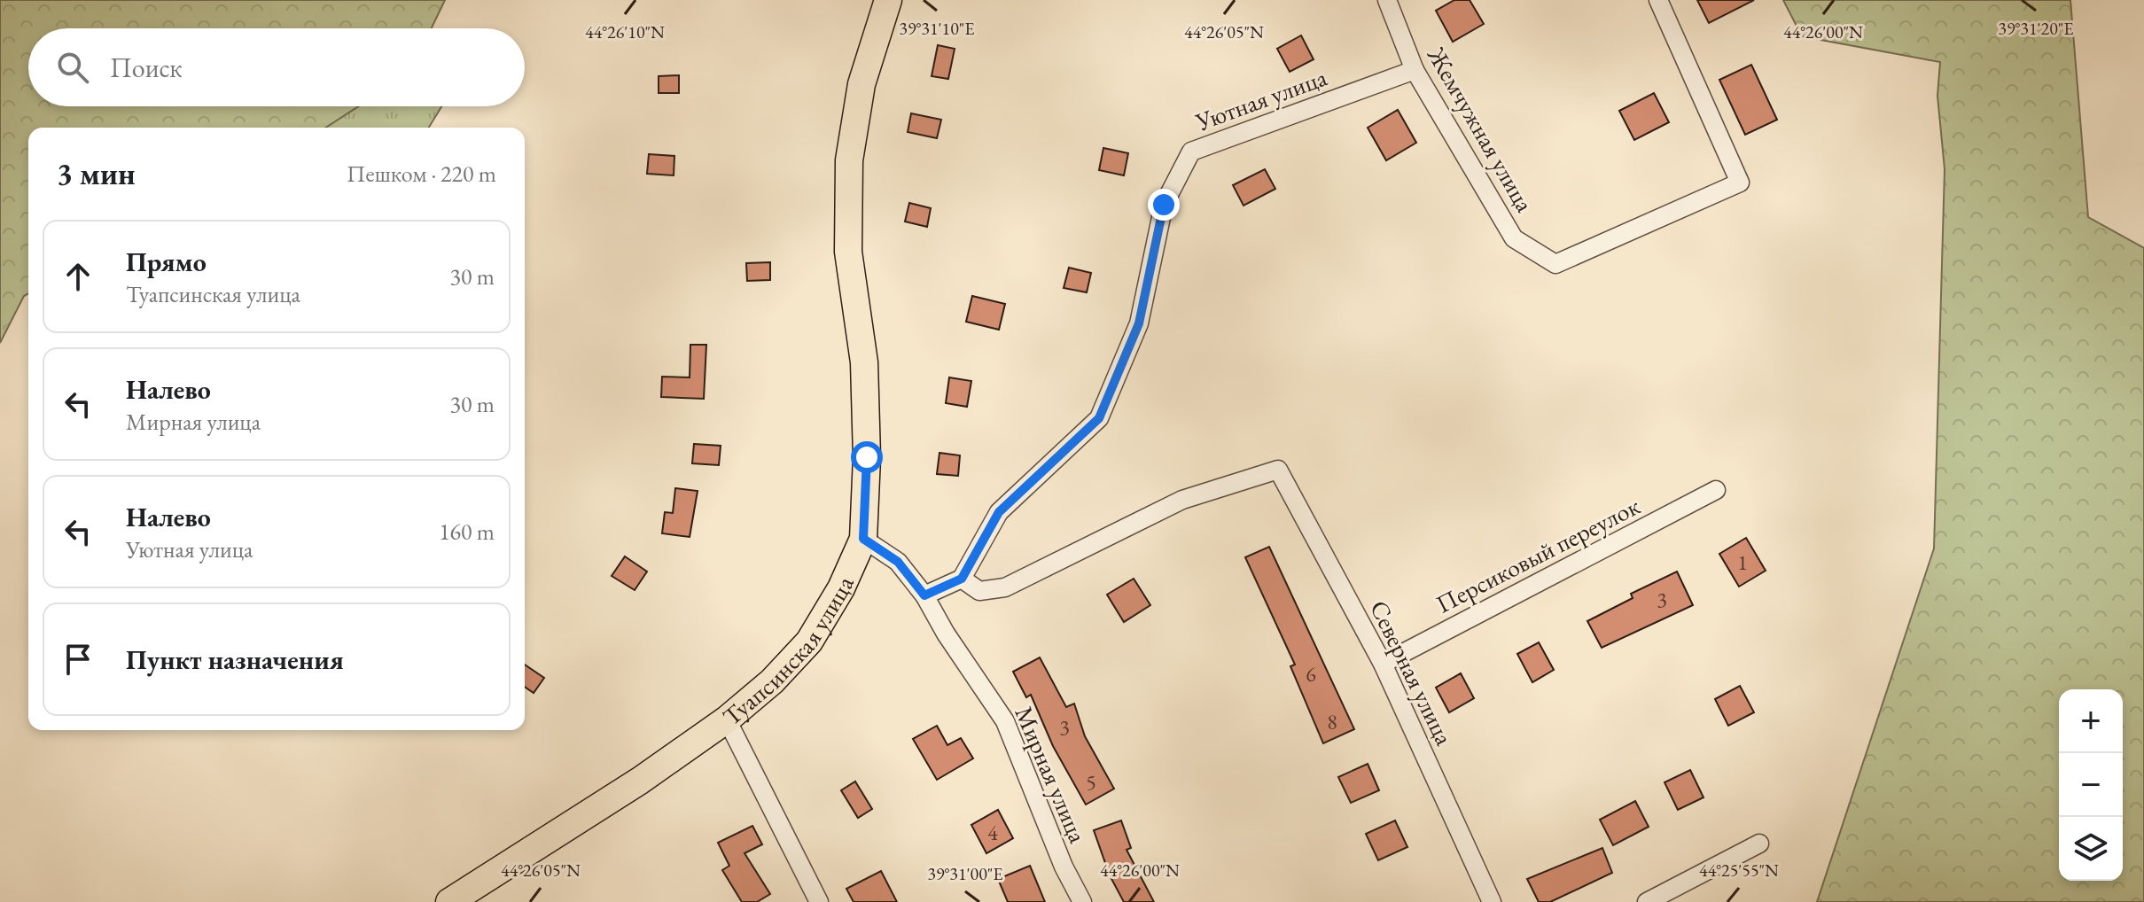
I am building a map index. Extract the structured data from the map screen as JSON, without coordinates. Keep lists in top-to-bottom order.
{
  "streets": {
    "main road": ["Туапсинская улица"],
    "street": [
      "Уютная улица",
      "Жемчужная улица",
      "Персиковый переулок",
      "Северная улица",
      "Мирная улица"
    ]
  },
  "crossings": [
    ["Уютная улица", "Жемчужная улица"],
    ["Уютная улица", "Северная улица"],
    ["Персиковый переулок", "Северная улица"],
    ["Туапсинская улица", "Мирная улица"]
  ],
  "house_numbers": [
    "1",
    "3",
    "6",
    "8",
    "3",
    "5",
    "4"
  ],
  "page": {
    "search": "Поиск",
    "heading": ["3 мин", "Пешком · 220 m"],
    "list": [
      ["Прямо", "Туапсинская улица", "30 m"],
      ["Налево", "Мирная улица", "30 m"],
      ["Налево", "Уютная улица", "160 m"],
      "Пункт назначения"
    ],
    "map_buttons": ["+", "−"]
  },
  "coordinates": [
    "39°31'10\"E",
    "39°31'20\"E",
    "44°26'10\"N",
    "44°26'05\"N",
    "44°26'00\"N",
    "44°25'55\"N",
    "39°31'00\"E"
  ]
}
